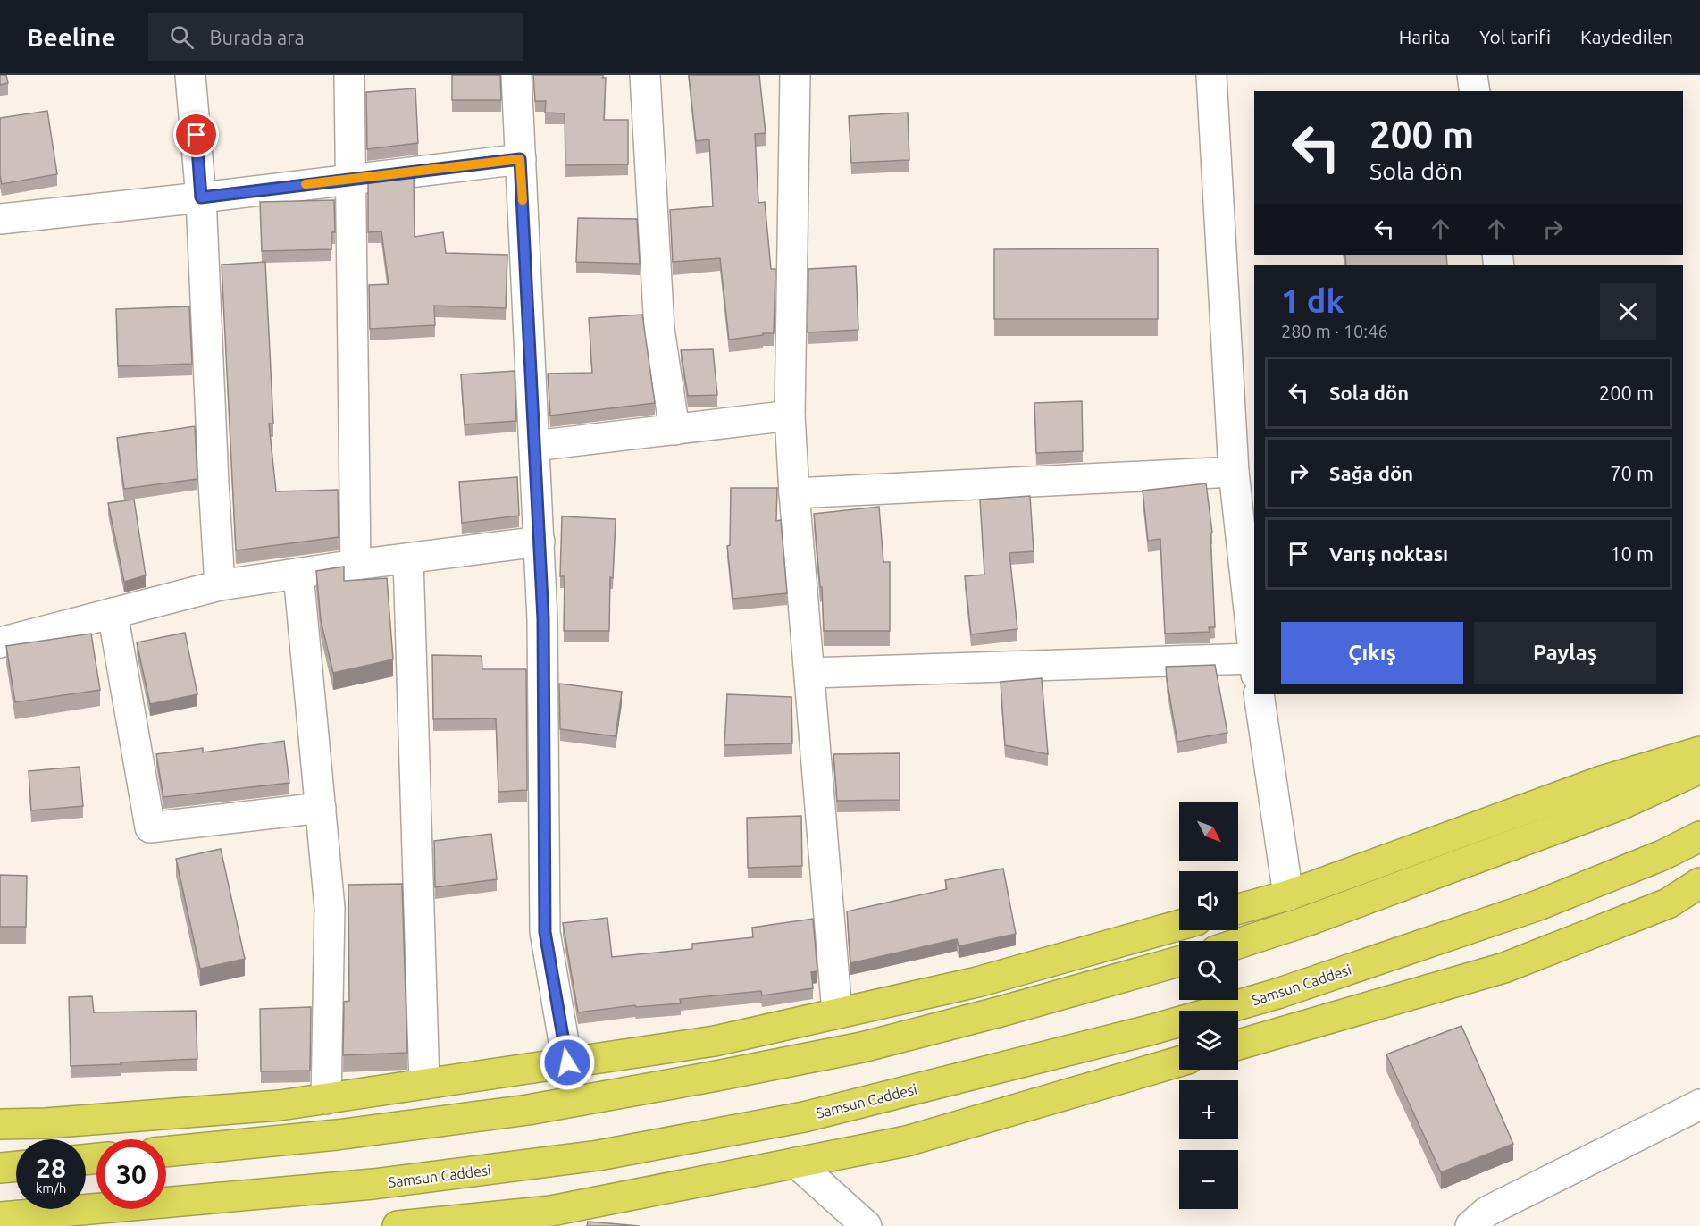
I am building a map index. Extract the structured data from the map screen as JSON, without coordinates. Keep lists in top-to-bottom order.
{
  "streets": {
    "highway": ["Samsun Caddesi"]
  },
  "north": "bottom right",
  "page": {
    "header": "Beeline",
    "search": "Burada ara",
    "nav": ["Harita", "Yol tarifi", "Kaydedilen"],
    "turn": ["200 m", "Sola dön"],
    "heading": ["1 dk", "280 m · 10:46"],
    "list": [
      {
        "name": "Sola dön",
        "value": "200 m"
      },
      {
        "name": "Sağa dön",
        "value": "70 m"
      },
      {
        "name": "Varış noktası",
        "value": "10 m"
      }
    ],
    "buttons": ["Çıkış", "Paylaş"],
    "map_buttons": ["+", "−"],
    "speed": "28 km/h",
    "limit": "30"
  }
}
